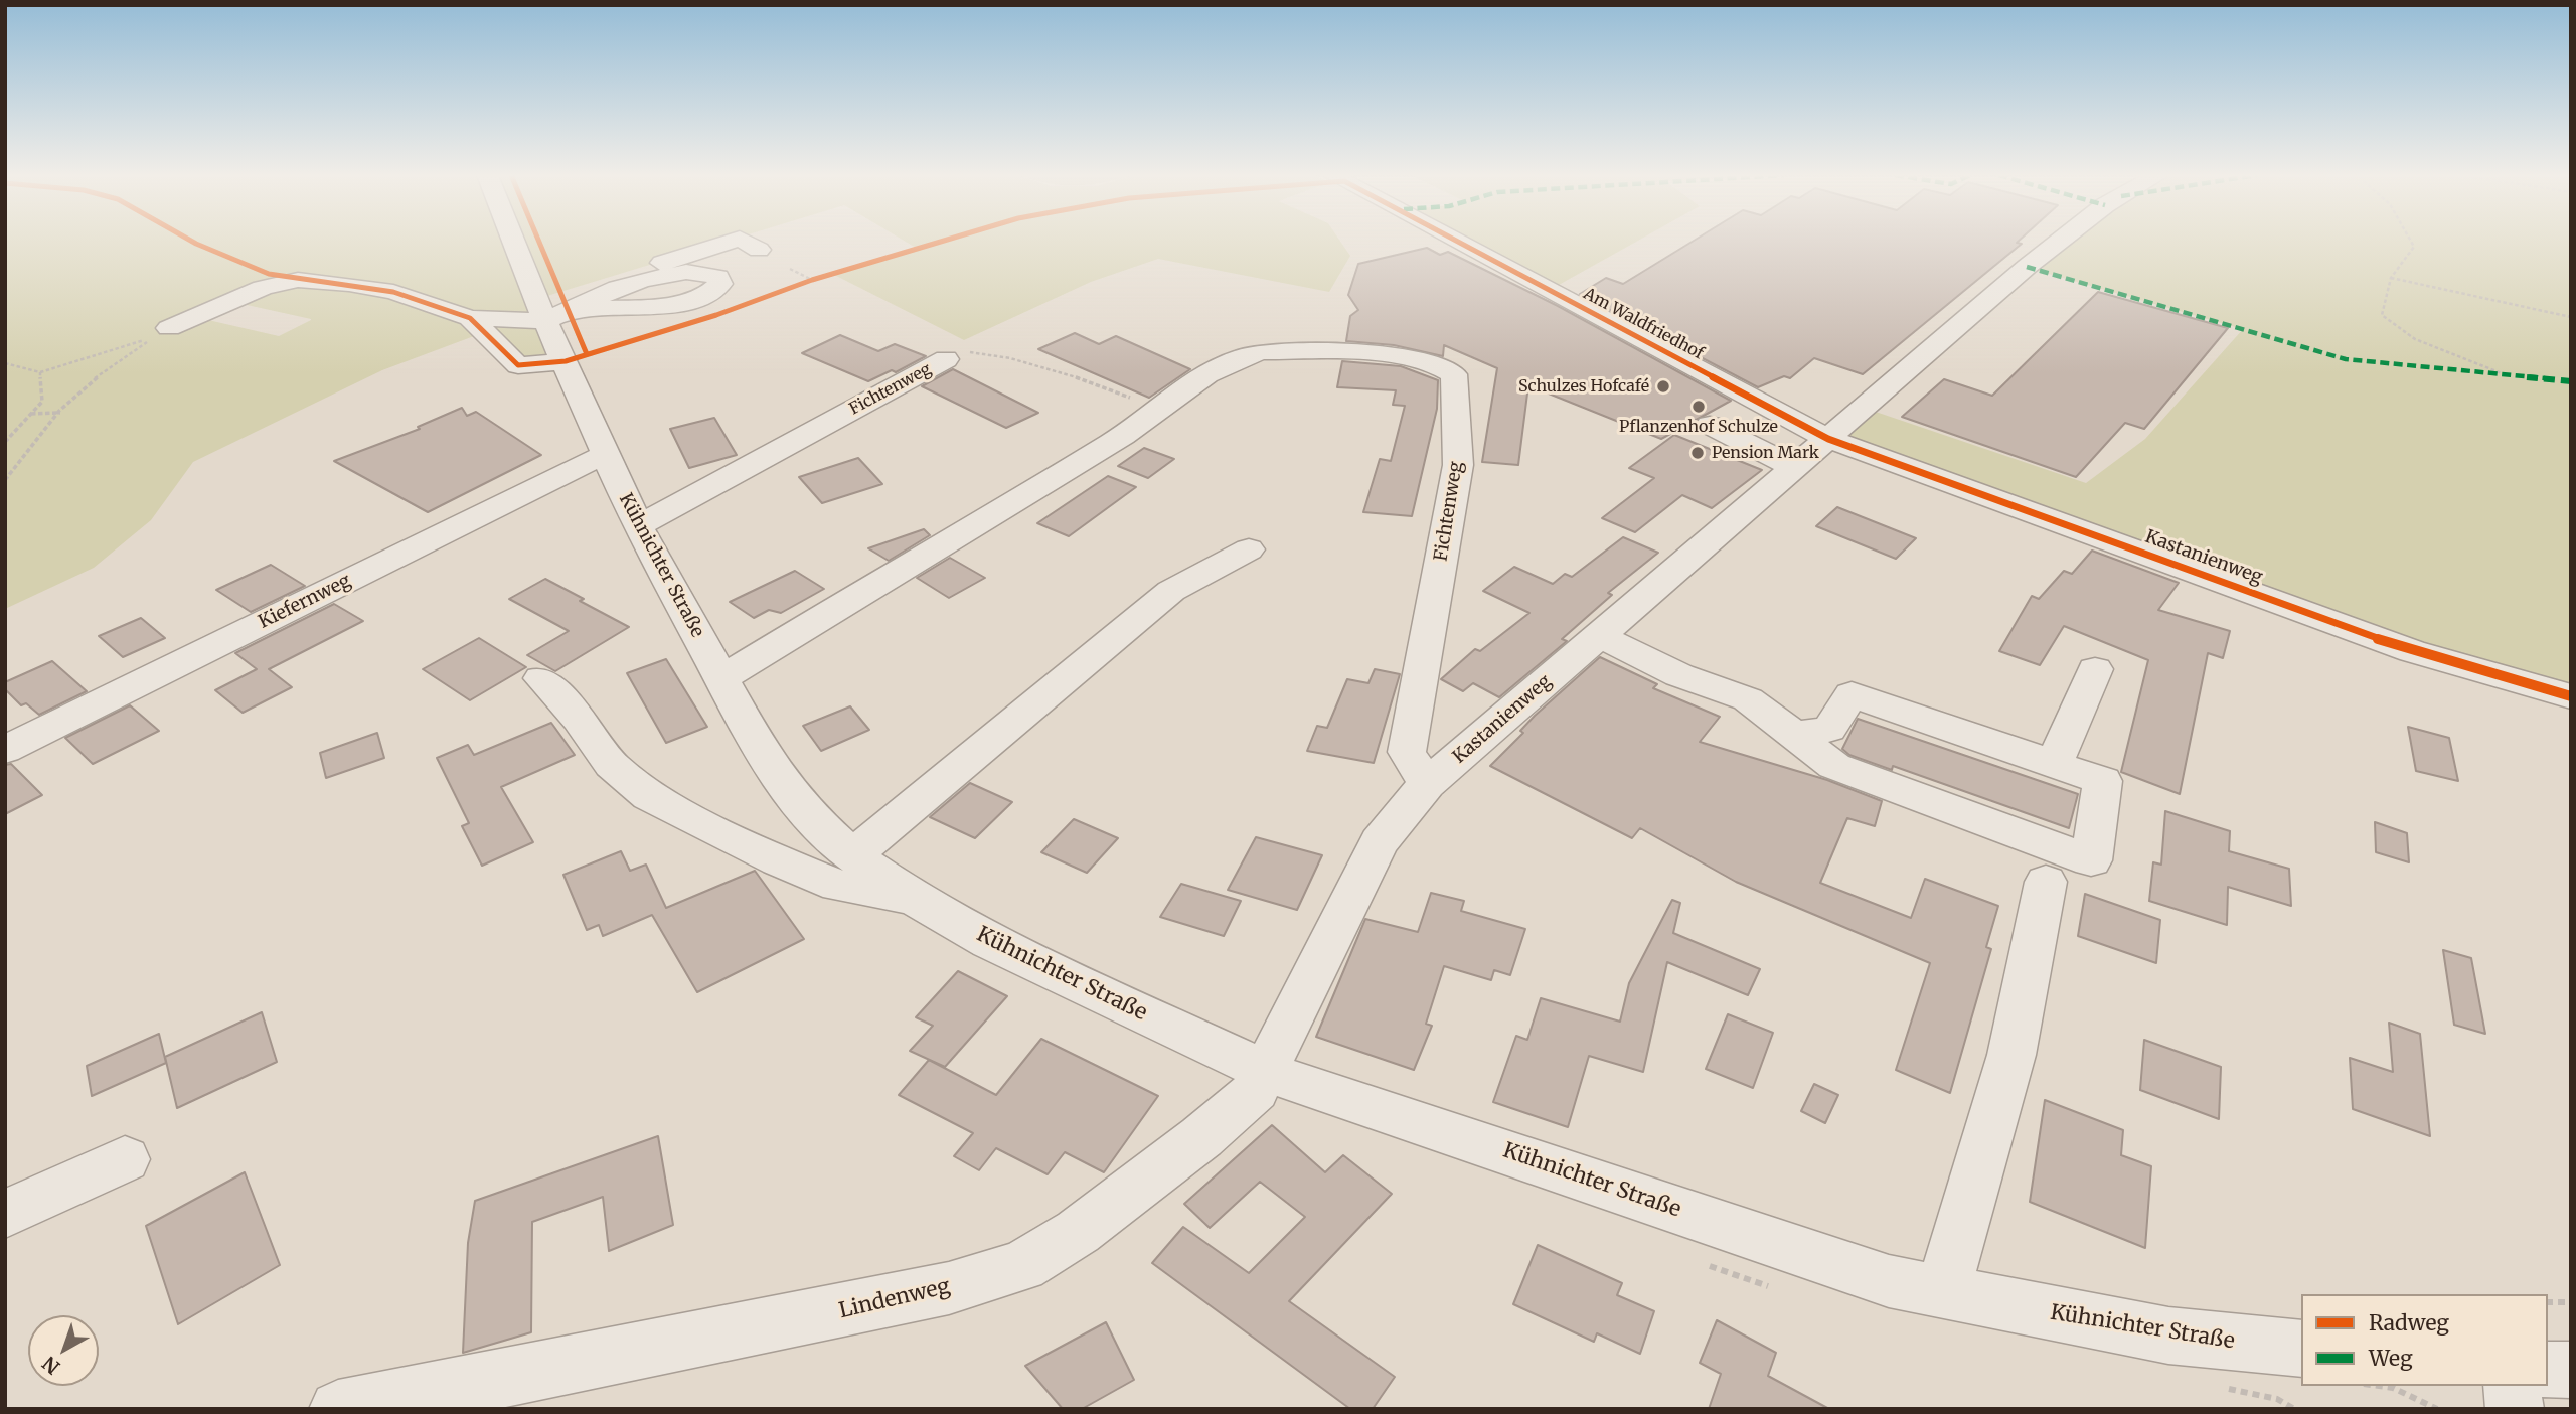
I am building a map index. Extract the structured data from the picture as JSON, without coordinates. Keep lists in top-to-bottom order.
{
  "streets": {
    "street": [
      "Am Waldfriedhof",
      "Fichtenweg",
      "Kastanienweg",
      "Kühnichter Straße",
      "Kiefernweg",
      "Lindenweg"
    ]
  },
  "crossings": [
    ["Am Waldfriedhof", "Kastanienweg"],
    ["Fichtenweg", "Kastanienweg"],
    ["Fichtenweg", "Kühnichter Straße"],
    ["Kastanienweg", "Kühnichter Straße"],
    ["Kastanienweg", "Lindenweg"],
    ["Kühnichter Straße", "Kiefernweg"],
    ["Kühnichter Straße", "Lindenweg"]
  ],
  "places": ["Schulzes Hofcafé", "Pflanzenhof Schulze", "Pension Mark"],
  "legend": ["Radweg", "Weg"],
  "north": "bottom left"
}
